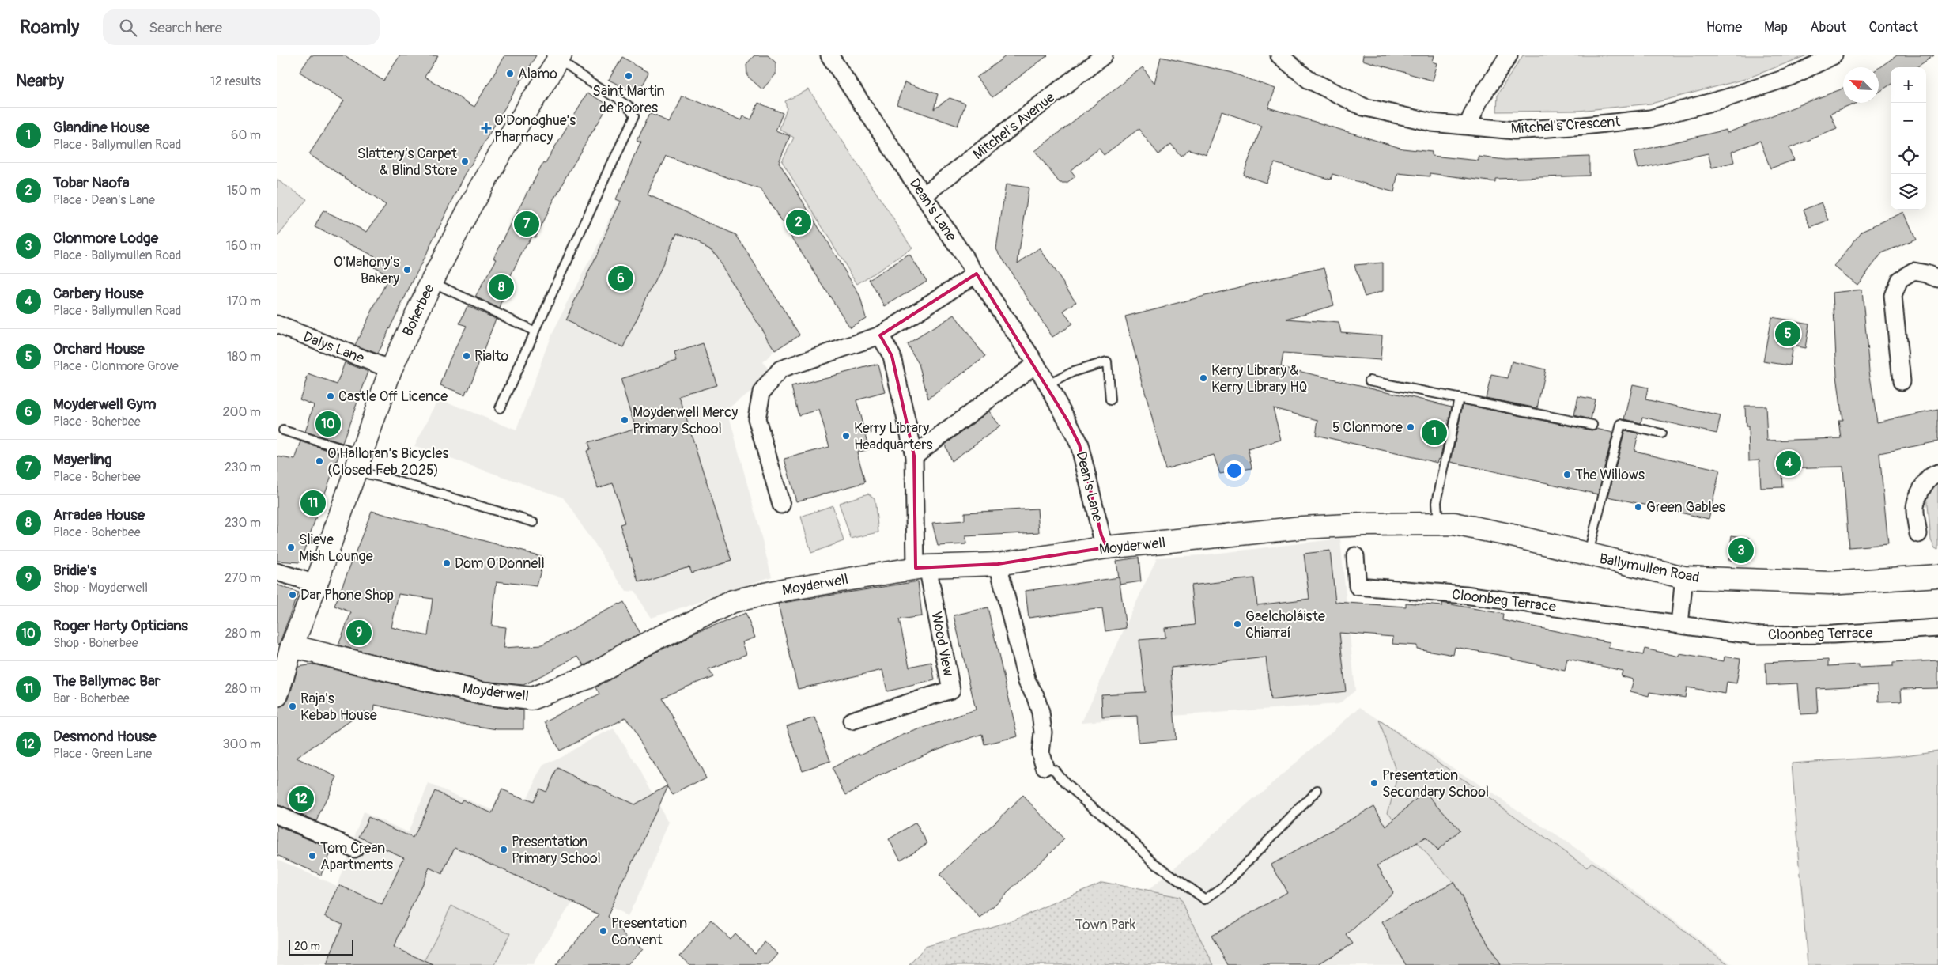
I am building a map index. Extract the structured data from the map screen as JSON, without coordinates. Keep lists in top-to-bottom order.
{
  "streets": {
    "main road": ["Boherbee", "Moyderwell", "Ballymullen Road"],
    "street": [
      "Mitchel's Crescent",
      "Mitchel's Avenue",
      "Dean's Lane",
      "Dalys Lane",
      "Cloonbeg Terrace",
      "Wood View"
    ]
  },
  "crossings": [
    ["Mitchel's Avenue", "Dean's Lane"],
    ["Dean's Lane", "Moyderwell"],
    ["Boherbee", "Dalys Lane"],
    ["Boherbee", "Moyderwell"],
    ["Moyderwell", "Ballymullen Road"],
    ["Moyderwell", "Wood View"]
  ],
  "parks": ["Town Park"],
  "places": {
    "other": [
      "Alamo",
      "Saint Martin de Poores",
      "Slattery’s Carpet & Blind Store",
      "O'Mahony's Bakery",
      "Rialto",
      "Kerry Library & Kerry Library HQ",
      "Castle Off Licence",
      "Moyderwell Mercy Primary School",
      "5 Clonmore",
      "Kerry Library Headquarters",
      "O'Halloran's Bicycles (Closed Feb 2025)",
      "The Willows",
      "Green Gables",
      "Slieve Mish Lounge",
      "Dom O'Donnell",
      "Dar Phone Shop",
      "Gaelcholáiste Chiarraí",
      "Raja's Kebab House",
      "Presentation Secondary School",
      "Presentation Primary School",
      "Tom Crean Apartments",
      "Presentation Convent"
    ],
    "health": ["O'Donoghue's Pharmacy"]
  },
  "scale_bar": "20 m",
  "north": "top left",
  "page": {
    "header": "Roamly",
    "search": "Search here",
    "nav": [
      "Home",
      "Map",
      "About",
      "Contact"
    ],
    "heading": ["Nearby", "12 results"],
    "map_buttons": ["+", "−"],
    "list": [
      {
        "mark": "1",
        "name": "Glandine House",
        "note": "Place · Ballymullen Road",
        "value": "60 m"
      },
      {
        "mark": "2",
        "name": "Tobar Naofa",
        "note": "Place · Dean's Lane",
        "value": "150 m"
      },
      {
        "mark": "3",
        "name": "Clonmore Lodge",
        "note": "Place · Ballymullen Road",
        "value": "160 m"
      },
      {
        "mark": "4",
        "name": "Carbery House",
        "note": "Place · Ballymullen Road",
        "value": "170 m"
      },
      {
        "mark": "5",
        "name": "Orchard House",
        "note": "Place · Clonmore Grove",
        "value": "180 m"
      },
      {
        "mark": "6",
        "name": "Moyderwell Gym",
        "note": "Place · Boherbee",
        "value": "200 m"
      },
      {
        "mark": "7",
        "name": "Mayerling",
        "note": "Place · Boherbee",
        "value": "230 m"
      },
      {
        "mark": "8",
        "name": "Arradea House",
        "note": "Place · Boherbee",
        "value": "230 m"
      },
      {
        "mark": "9",
        "name": "Bridie's",
        "note": "Shop · Moyderwell",
        "value": "270 m"
      },
      {
        "mark": "10",
        "name": "Roger Harty Opticians",
        "note": "Shop · Boherbee",
        "value": "280 m"
      },
      {
        "mark": "11",
        "name": "The Ballymac Bar",
        "note": "Bar · Boherbee",
        "value": "280 m"
      },
      {
        "mark": "12",
        "name": "Desmond House",
        "note": "Place · Green Lane",
        "value": "300 m"
      }
    ],
    "pins": [
      "2",
      "7",
      "6",
      "8",
      "5",
      "10",
      "1",
      "4",
      "11",
      "3",
      "9",
      "12"
    ],
    "scale": "20 m"
  }
}
